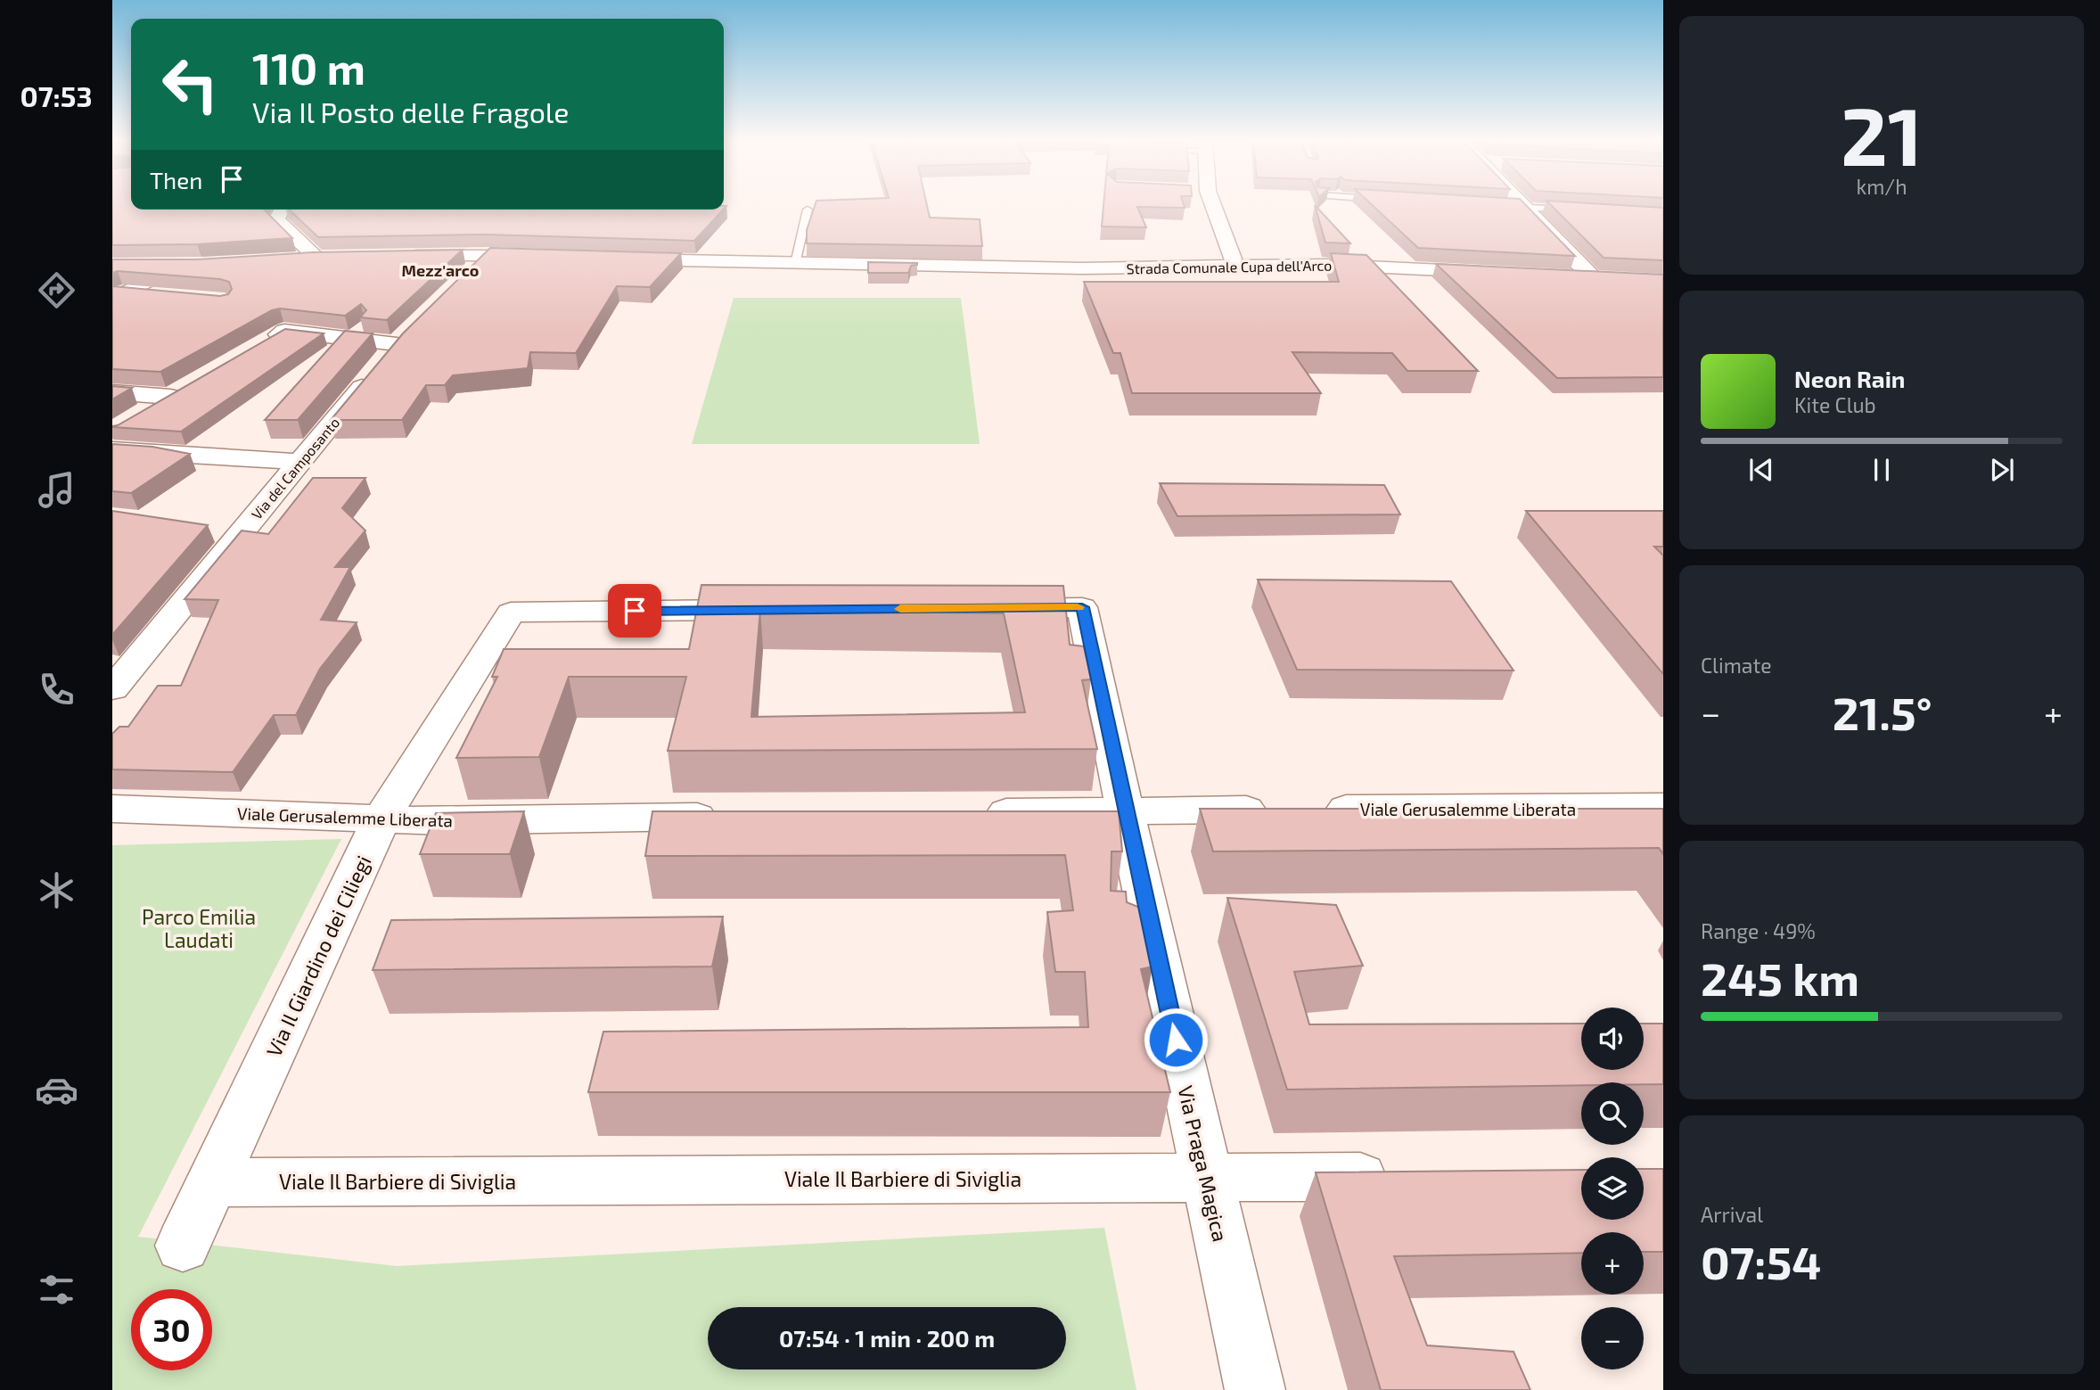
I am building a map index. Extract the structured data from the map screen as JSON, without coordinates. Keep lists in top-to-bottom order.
{
  "streets": {
    "street": [
      "Strada Comunale Cupa dell'Arco",
      "Via del Camposanto",
      "Viale Gerusalemme Liberata",
      "Via Il Giardino dei Ciliegi",
      "Via Praga Magica",
      "Viale Il Barbiere di Siviglia"
    ]
  },
  "crossings": [
    ["Viale Gerusalemme Liberata", "Via Il Giardino dei Ciliegi"],
    ["Viale Gerusalemme Liberata", "Via Praga Magica"],
    ["Via Il Giardino dei Ciliegi", "Viale Il Barbiere di Siviglia"],
    ["Via Praga Magica", "Viale Il Barbiere di Siviglia"]
  ],
  "districts": ["Mezz'arco"],
  "parks": ["Parco Emilia Laudati"],
  "page": {
    "tabs": "07:53",
    "tile": [
      ["21", "km/h"],
      "Climate",
      ["Range · 49%", "245 km"],
      ["Arrival", "07:54"]
    ],
    "turn": ["110 m", "Via Il Posto delle Fragole"],
    "then": "Then",
    "song": ["Neon Rain", "Kite Club"],
    "heat": ["−", "21.5°", "+"],
    "map_buttons": ["+", "−"],
    "limit": "30",
    "trip": "07:54 · 1 min · 200 m"
  }
}
